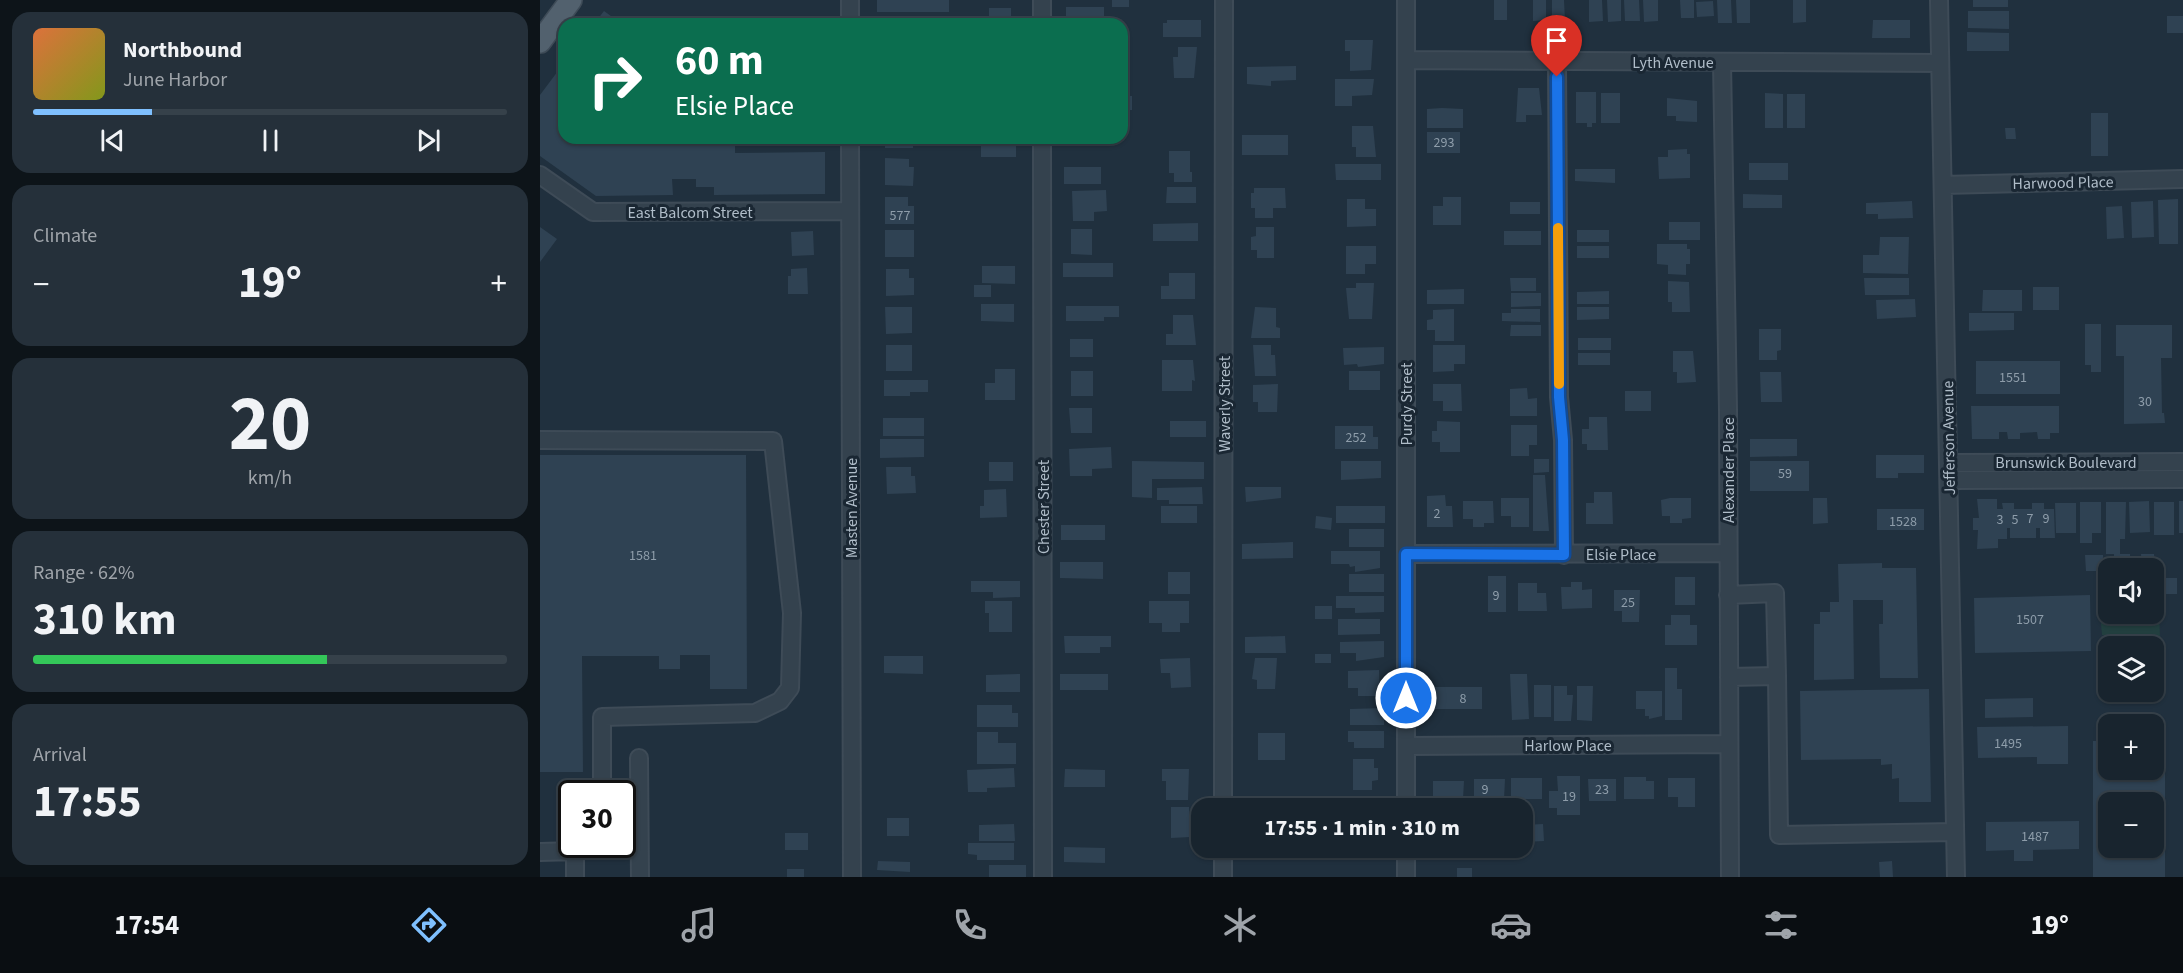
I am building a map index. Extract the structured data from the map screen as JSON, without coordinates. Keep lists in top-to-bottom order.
{
  "streets": {
    "street": [
      "Lyth Avenue",
      "Harwood Place",
      "East Balcom Street",
      "Waverly Street",
      "Purdy Street",
      "Jefferson Avenue",
      "Brunswick Boulevard",
      "Alexander Place",
      "Chester Street",
      "Masten Avenue",
      "Elsie Place",
      "Harlow Place"
    ]
  },
  "crossings": [
    ["Lyth Avenue", "Purdy Street"],
    ["Lyth Avenue", "Jefferson Avenue"],
    ["Lyth Avenue", "Alexander Place"],
    ["Harwood Place", "Jefferson Avenue"],
    ["East Balcom Street", "Masten Avenue"],
    ["Purdy Street", "Elsie Place"],
    ["Purdy Street", "Harlow Place"],
    ["Jefferson Avenue", "Brunswick Boulevard"],
    ["Alexander Place", "Elsie Place"],
    ["Alexander Place", "Harlow Place"]
  ],
  "house_numbers": [
    "293",
    "577",
    "1551",
    "30",
    "252",
    "59",
    "2",
    "7",
    "9",
    "3",
    "5",
    "1528",
    "1581",
    "9",
    "25",
    "1507",
    "8",
    "1495",
    "9",
    "23",
    "19",
    "1487"
  ],
  "page": {
    "turn": ["60 m", "Elsie Place"],
    "song": ["Northbound", "June Harbor"],
    "tile": [
      "Climate",
      ["20", "km/h"],
      ["Range · 62%", "310 km"],
      ["Arrival", "17:55"]
    ],
    "heat": ["−", "19°", "+"],
    "map_buttons": ["+", "−"],
    "limit": "30",
    "trip": "17:55 · 1 min · 310 m",
    "tabs": ["17:54", "19°"]
  }
}
